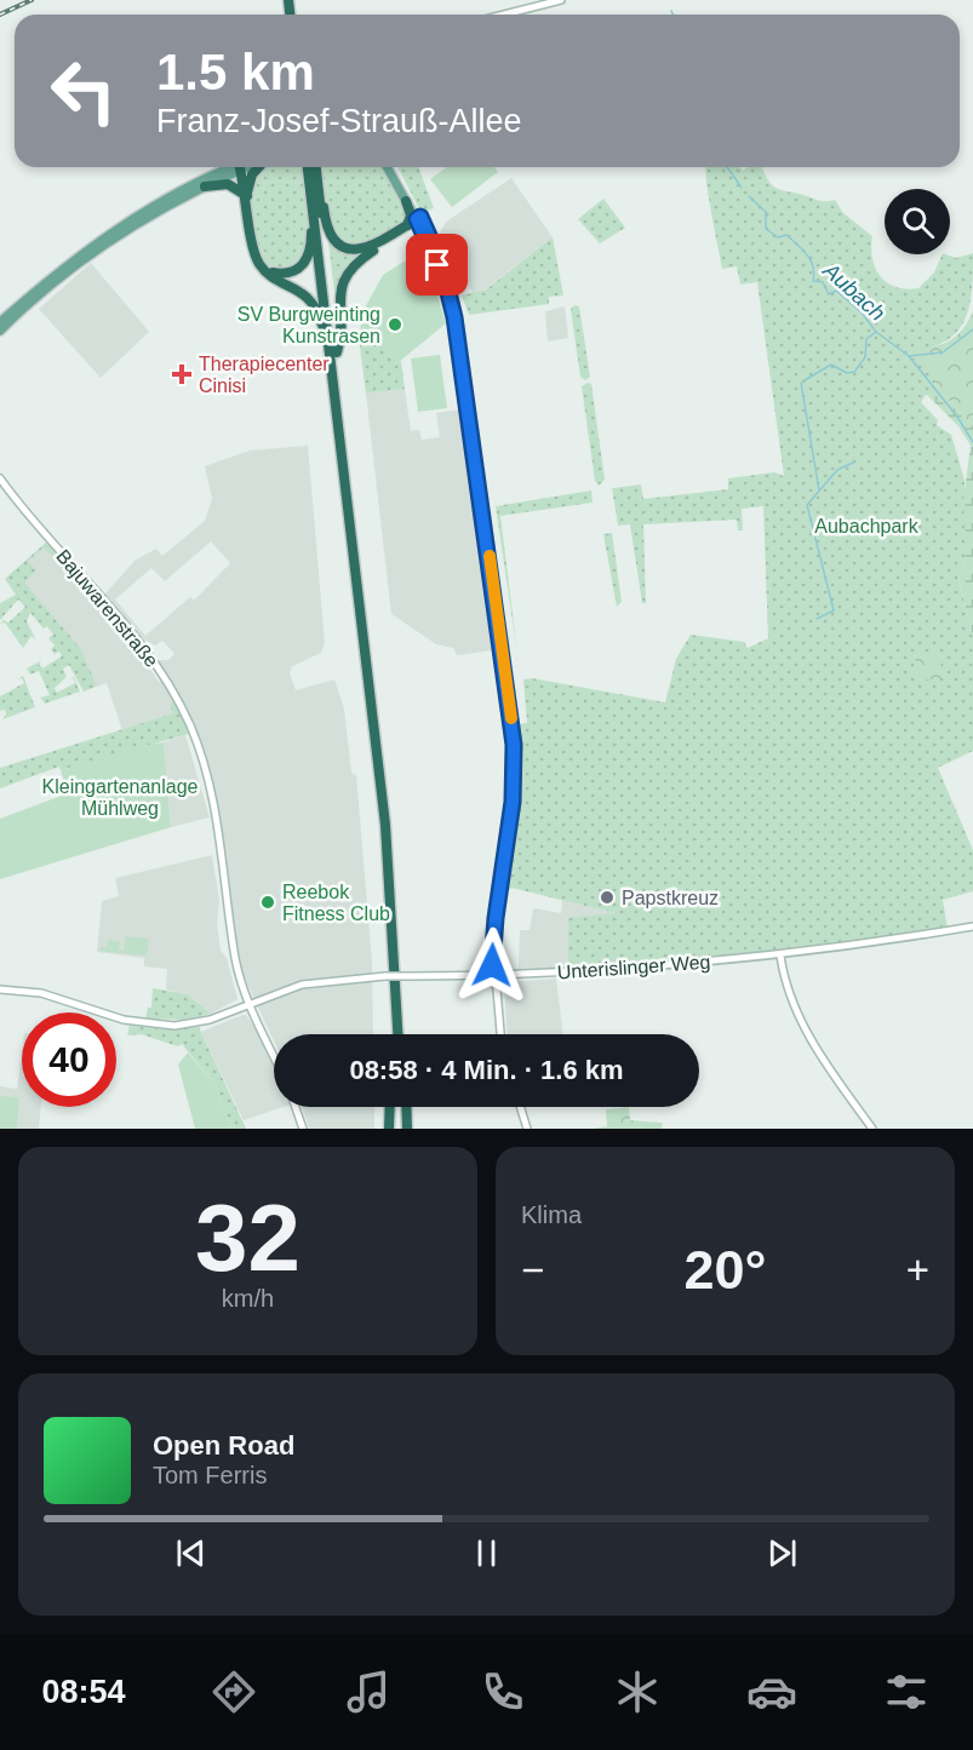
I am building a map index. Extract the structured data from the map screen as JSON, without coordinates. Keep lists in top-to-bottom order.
{
  "streets": {
    "street": ["Bajuwarenstraße", "Unterislinger Weg"]
  },
  "crossings": [
    ["Bajuwarenstraße", "Unterislinger Weg"]
  ],
  "water": ["Aubach"],
  "parks": ["Aubachpark", "Kleingartenanlage Mühlweg"],
  "places": {
    "other": ["SV Burgweinting Kunstrasen", "Papstkreuz", "Reebok Fitness Club"],
    "health": ["Therapiecenter Cinisi"]
  },
  "page": {
    "turn": ["1.5 km", "Franz-Josef-Strauß-Allee"],
    "limit": "40",
    "trip": "08:58 · 4 Min. · 1.6 km",
    "tile": [
      ["32", "km/h"],
      "Klima"
    ],
    "heat": ["−", "20°", "+"],
    "song": ["Open Road", "Tom Ferris"],
    "tabs": "08:54"
  }
}
